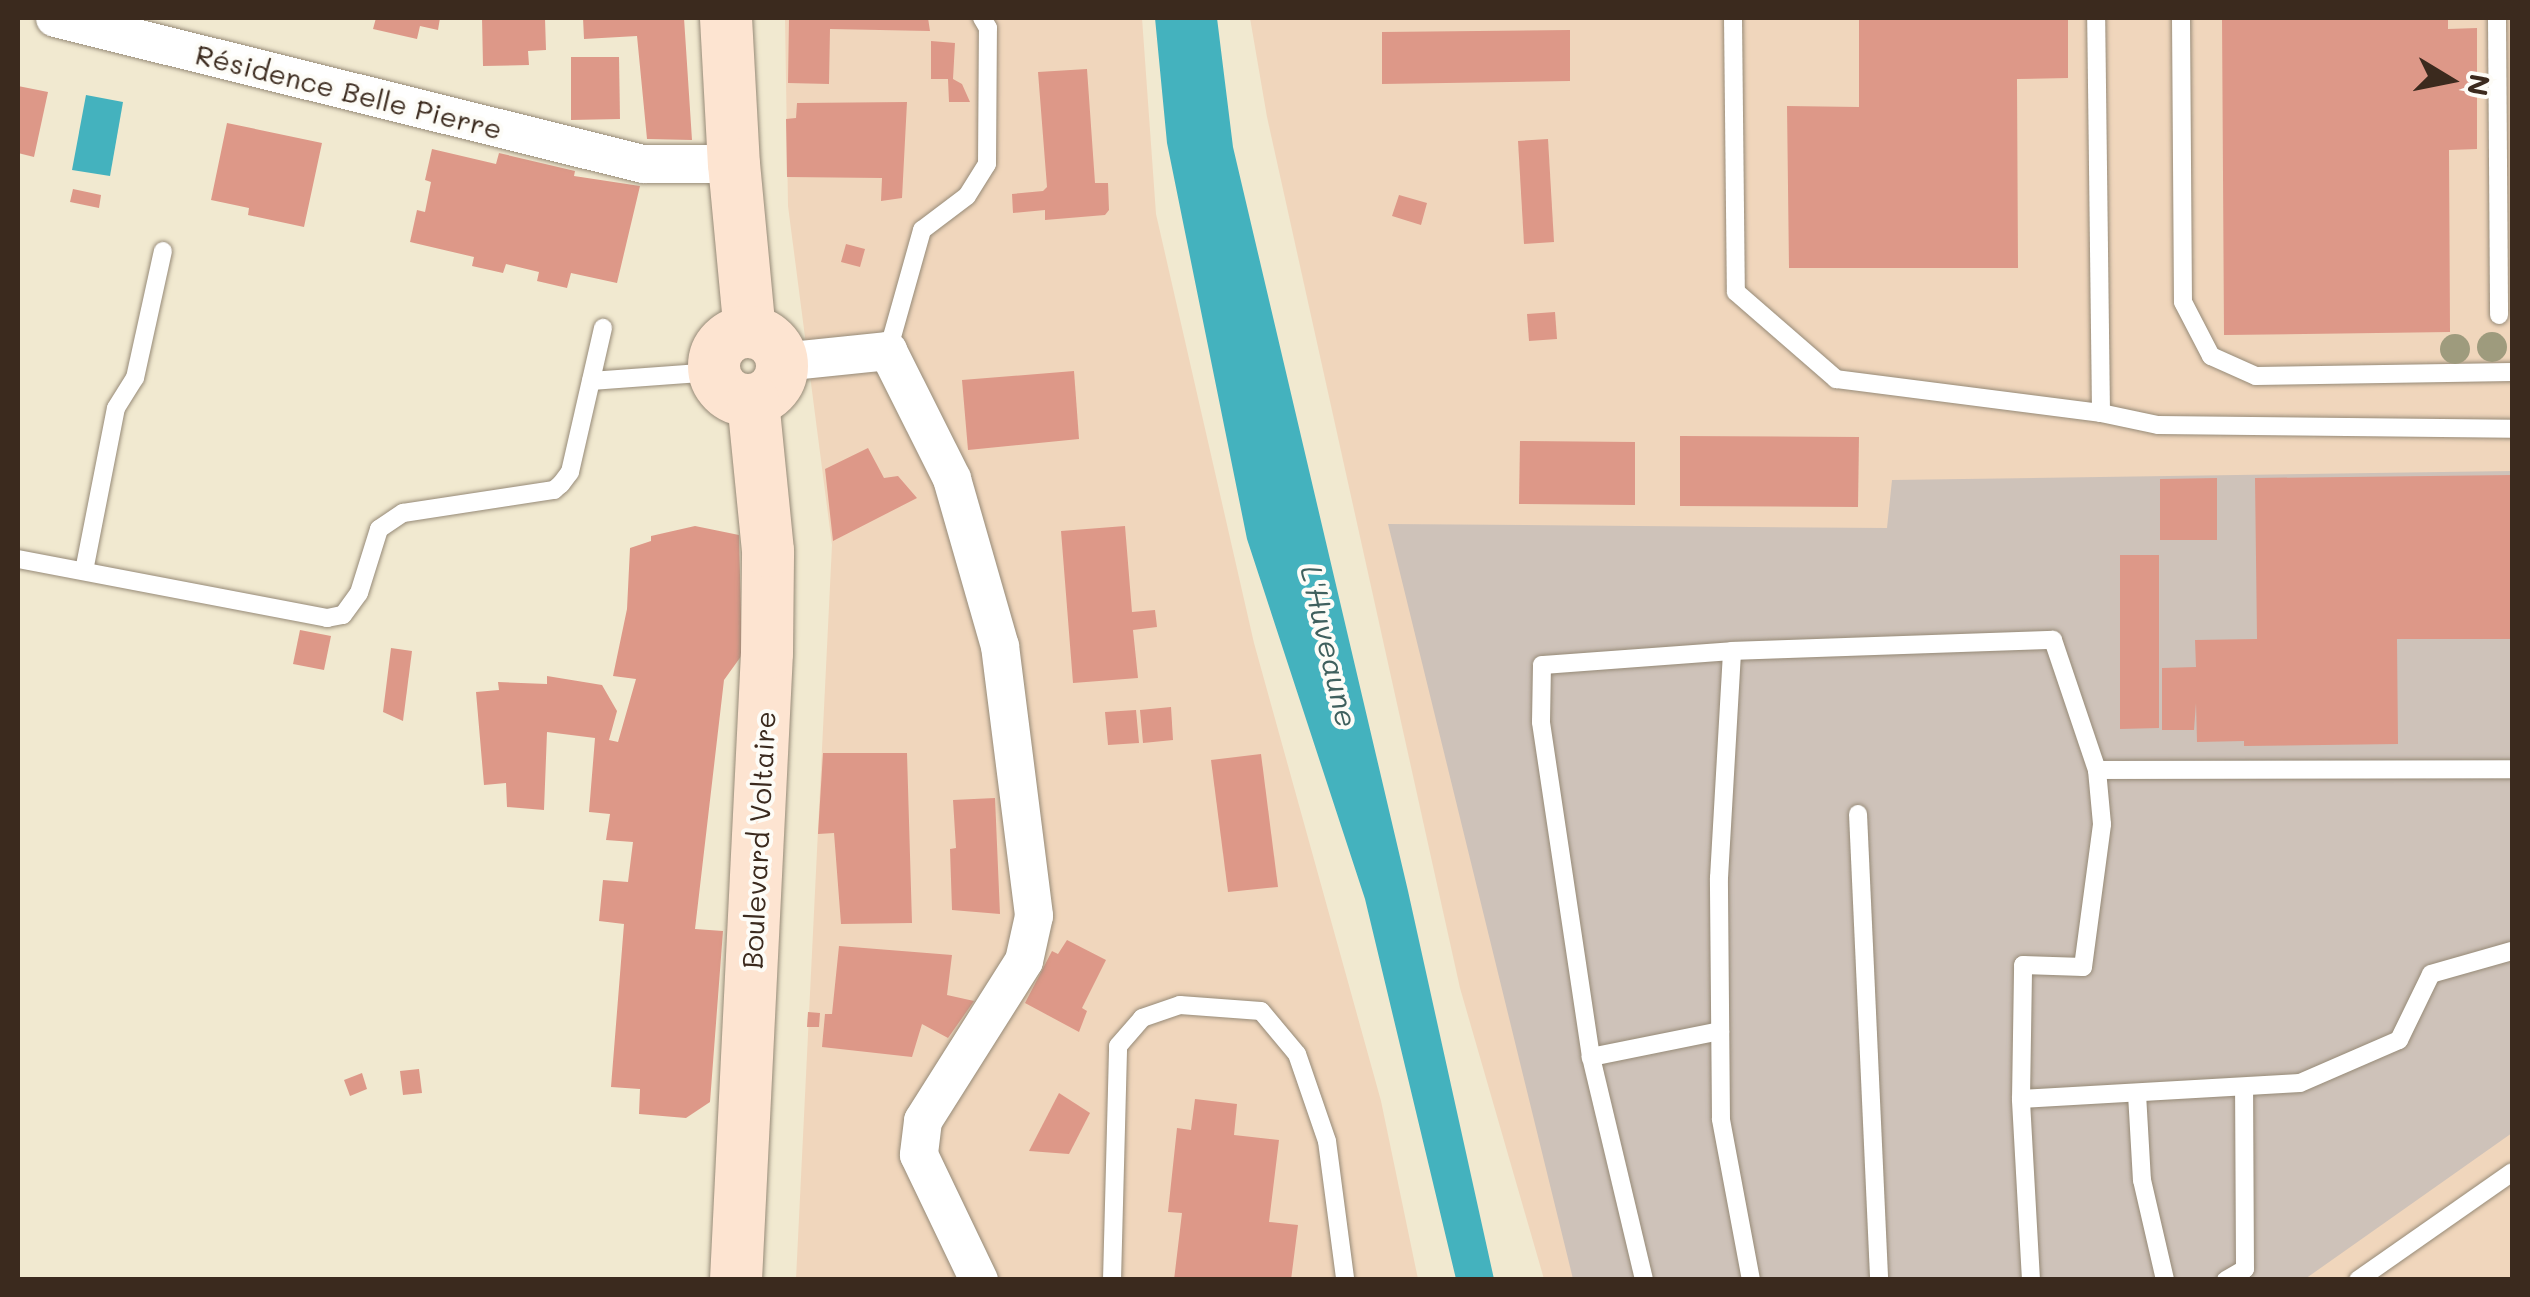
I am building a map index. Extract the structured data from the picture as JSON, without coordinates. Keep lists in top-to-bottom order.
{
  "streets": {
    "main road": ["Boulevard Voltaire"],
    "street": ["Résidence Belle Pierre"]
  },
  "crossings": [
    ["Résidence Belle Pierre", "Boulevard Voltaire"]
  ],
  "water": ["L'Huveaune"],
  "north": "right"
}
